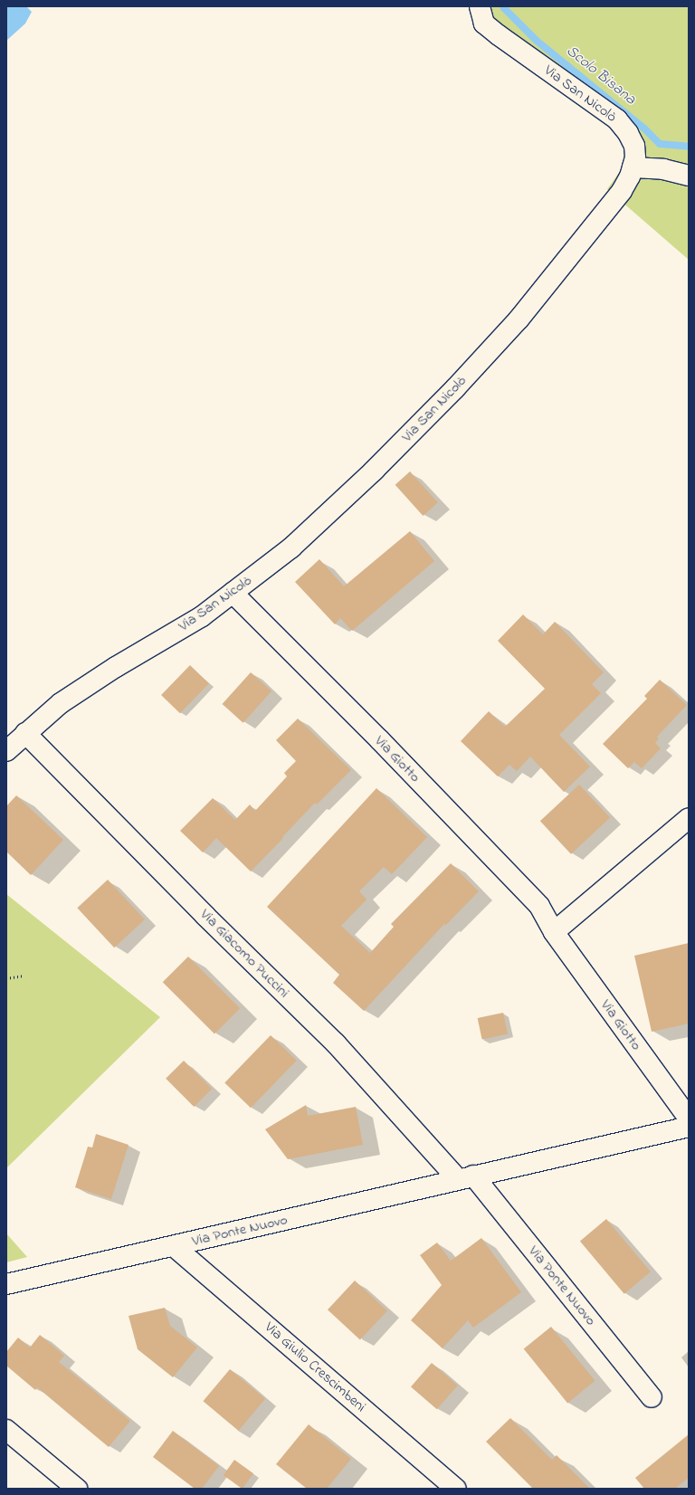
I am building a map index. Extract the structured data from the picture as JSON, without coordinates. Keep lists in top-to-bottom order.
{
  "streets": {
    "street": [
      "Via San Nicolò",
      "Via Giotto",
      "Via Giacomo Puccini",
      "Via Ponte Nuovo",
      "Via Giulio Crescimbeni"
    ]
  },
  "crossings": [
    ["Via San Nicolò", "Via Giotto"],
    ["Via San Nicolò", "Via Giacomo Puccini"],
    ["Via Giacomo Puccini", "Via Ponte Nuovo"],
    ["Via Ponte Nuovo", "Via Giulio Crescimbeni"]
  ],
  "water": ["Scolo Bisana"]
}
